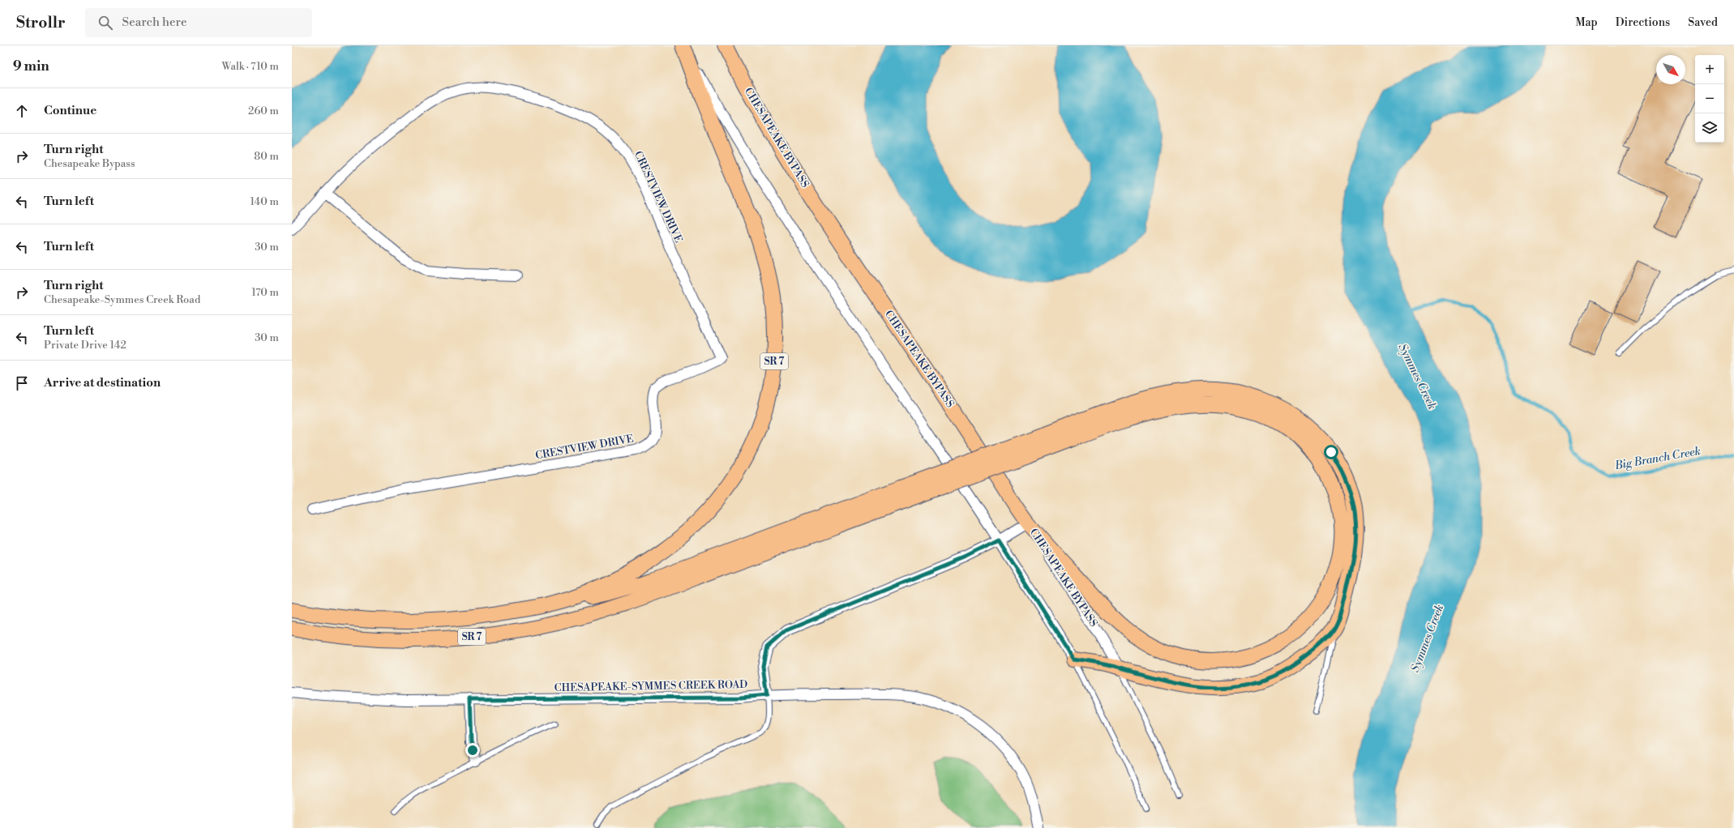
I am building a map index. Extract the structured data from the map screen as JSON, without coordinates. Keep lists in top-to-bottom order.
{
  "streets": {
    "main road": ["CHESAPEAKE BYPASS", "SR 7"],
    "street": ["CRESTVIEW DRIVE", "CHESAPEAKE-SYMMES CREEK ROAD"]
  },
  "crossings": [
    ["CHESAPEAKE BYPASS", "SR 7"]
  ],
  "water": ["Symmes Creek", "Big Branch Creek"],
  "north": "bottom right",
  "page": {
    "header": "Strollr",
    "search": "Search here",
    "nav": ["Map", "Directions", "Saved"],
    "heading": ["9 min", "Walk · 710 m"],
    "map_buttons": ["+", "−"],
    "list": [
      ["Continue", "260 m"],
      ["Turn right", "Chesapeake Bypass", "80 m"],
      ["Turn left", "140 m"],
      ["Turn left", "30 m"],
      ["Turn right", "Chesapeake-Symmes Creek Road", "170 m"],
      ["Turn left", "Private Drive 142", "30 m"],
      "Arrive at destination"
    ]
  }
}
